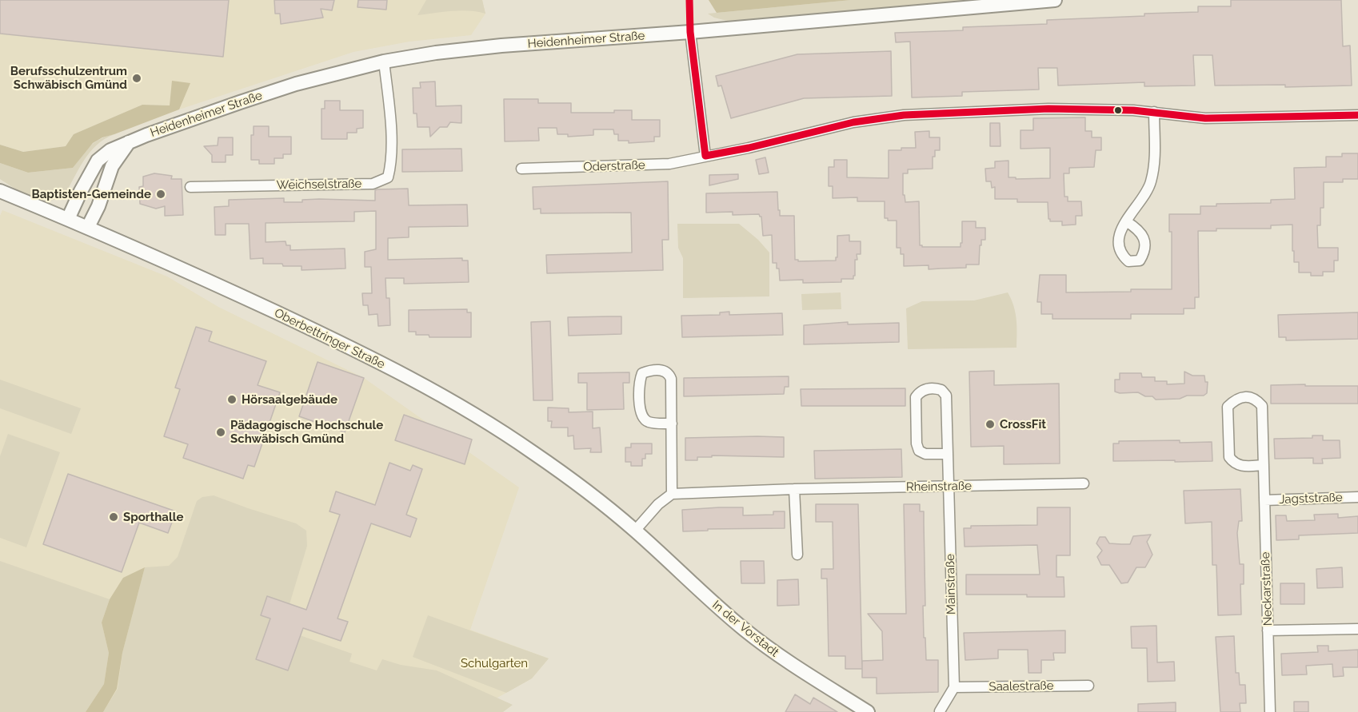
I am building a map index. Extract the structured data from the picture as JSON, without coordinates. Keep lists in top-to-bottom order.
{
  "streets": {
    "street": [
      "Heidenheimer Straße",
      "Oderstraße",
      "Weichselstraße",
      "Oberbettringer Straße",
      "Rheinstraße",
      "Jagststraße",
      "Mainstraße",
      "Neckarstraße",
      "In der Vorstadt",
      "Saalestraße"
    ]
  },
  "crossings": [
    ["Heidenheimer Straße", "Weichselstraße"],
    ["Heidenheimer Straße", "Oberbettringer Straße"],
    ["Oberbettringer Straße", "In der Vorstadt"],
    ["Rheinstraße", "Mainstraße"],
    ["Jagststraße", "Neckarstraße"],
    ["Mainstraße", "Saalestraße"]
  ],
  "parks": ["Schulgarten"],
  "places": [
    "Berufsschulzentrum Schwäbisch Gmünd",
    "Baptisten-Gemeinde",
    "Hörsaalgebäude",
    "CrossFit",
    "Pädagogische Hochschule Schwäbisch Gmünd",
    "Sporthalle"
  ]
}
